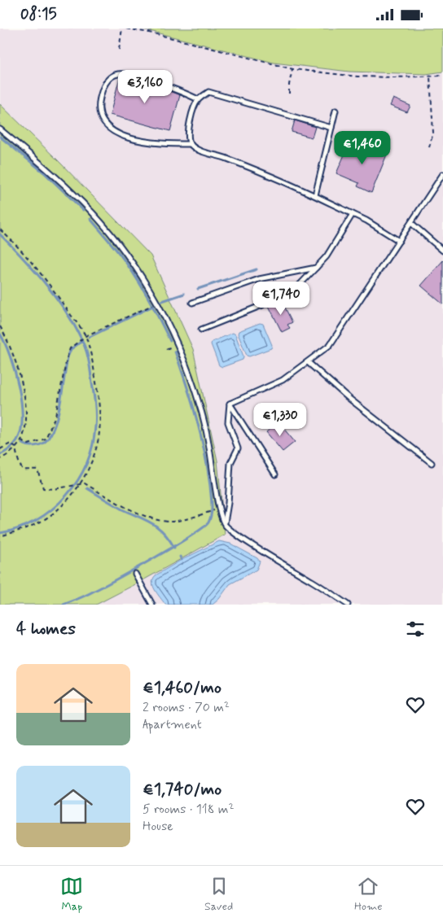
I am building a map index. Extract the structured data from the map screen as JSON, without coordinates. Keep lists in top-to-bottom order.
{
  "page": {
    "status": "08:15",
    "price": [
      "€3,160",
      "€1,460",
      "€1,740",
      "€1,330"
    ],
    "heading": "4 homes",
    "list": [
      {
        "name": "€1,460/mo",
        "note": "2 rooms · 70 m² · Apartment"
      },
      {
        "name": "€1,740/mo",
        "note": "5 rooms · 118 m² · House"
      }
    ],
    "tabs": ["Map", "Saved", "Home"]
  }
}
